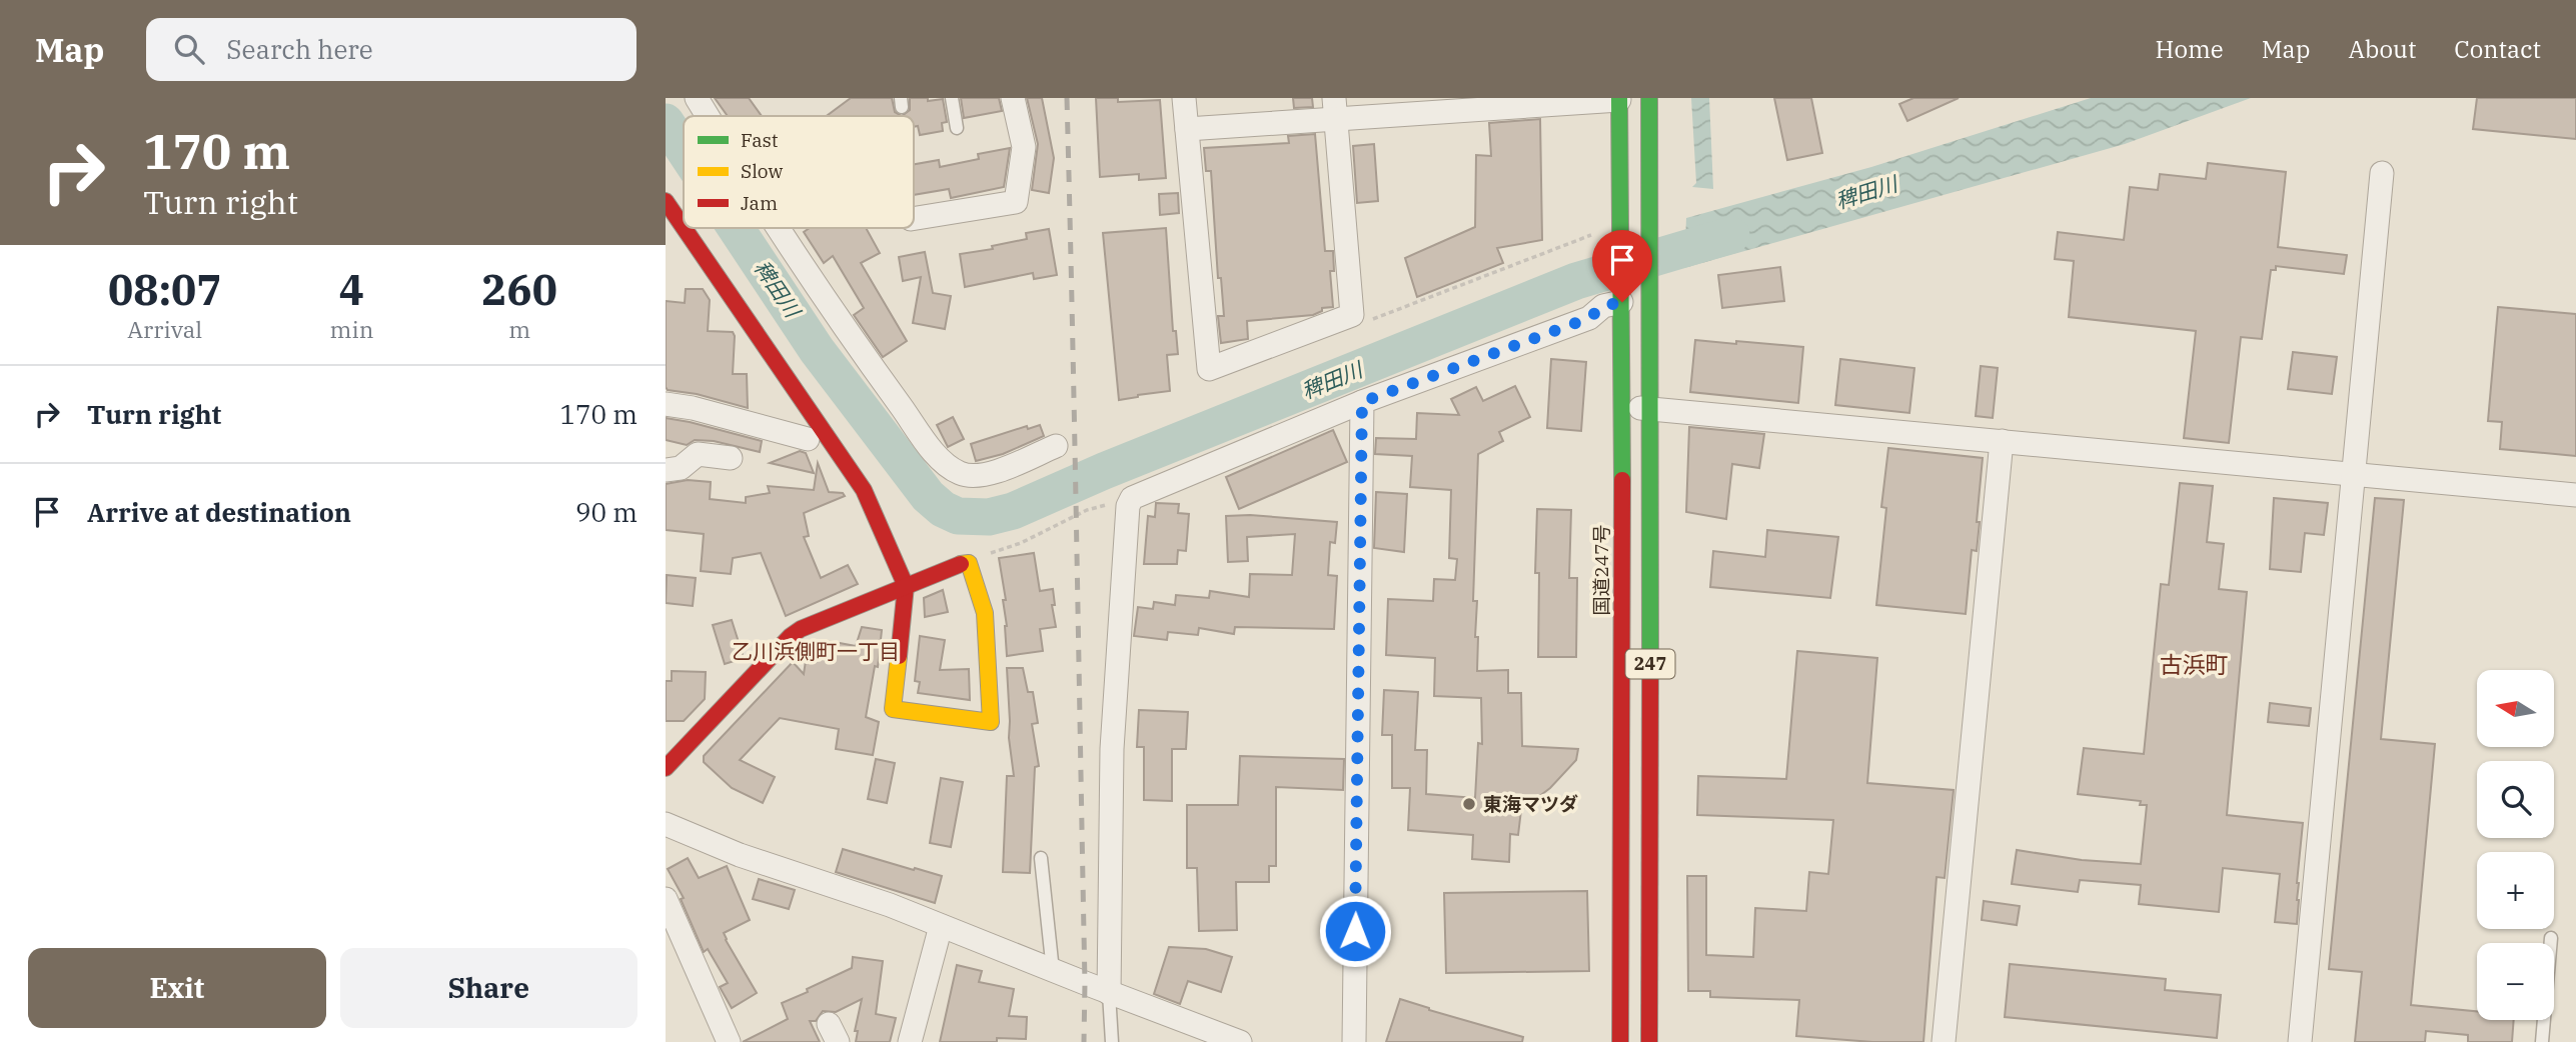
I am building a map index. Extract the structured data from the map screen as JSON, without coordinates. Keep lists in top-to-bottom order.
{
  "streets": {
    "main road": ["国道247号", "247"]
  },
  "districts": ["乙川浜側町一丁目", "古浜町"],
  "water": ["稗田川"],
  "places": ["東海マツダ"],
  "legend": ["Fast", "Slow", "Jam"],
  "north": "left",
  "page": {
    "header": "Map",
    "search": "Search here",
    "nav": [
      "Home",
      "Map",
      "About",
      "Contact"
    ],
    "turn": ["170 m", "Turn right"],
    "eta": [
      "08:07",
      "Arrival",
      "4",
      "min",
      "260",
      "m"
    ],
    "list": [
      {
        "name": "Turn right",
        "value": "170 m"
      },
      {
        "name": "Arrive at destination",
        "value": "90 m"
      }
    ],
    "map_buttons": ["+", "−"],
    "buttons": ["Exit", "Share"]
  }
}
